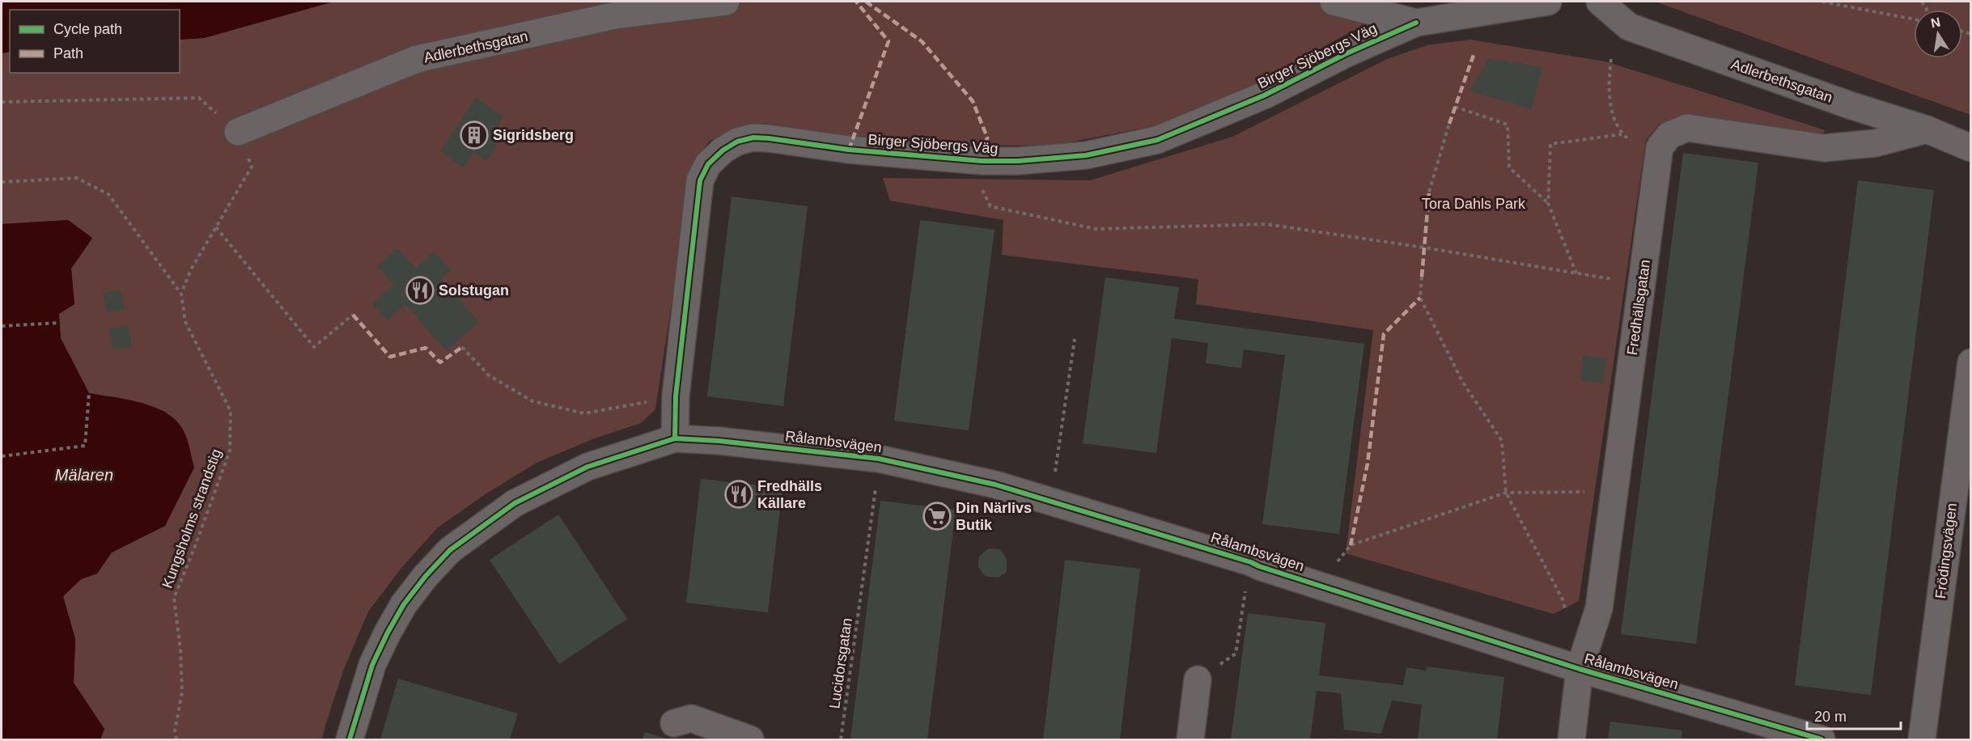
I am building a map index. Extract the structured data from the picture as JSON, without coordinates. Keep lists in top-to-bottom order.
{
  "streets": {
    "street": [
      "Adlerbethsgatan",
      "Birger Sjöbergs Väg",
      "Fredhällsgatan",
      "Rålambsvägen",
      "Frödingsvägen"
    ],
    "path": ["Kungsholms strandstig", "Lucidorsgatan"]
  },
  "crossings": [
    ["Adlerbethsgatan", "Kungsholms strandstig"],
    ["Birger Sjöbergs Väg", "Rålambsvägen"],
    ["Fredhällsgatan", "Rålambsvägen"]
  ],
  "water": ["Mälaren"],
  "parks": ["Tora Dahls Park"],
  "places": {
    "building": ["Sigridsberg"],
    "restaurant": ["Solstugan", "Fredhälls Källare"],
    "supermarket": ["Din Närlivs Butik"]
  },
  "legend": ["Cycle path", "Path"],
  "scale_bar": "20 m",
  "north": "top"
}
